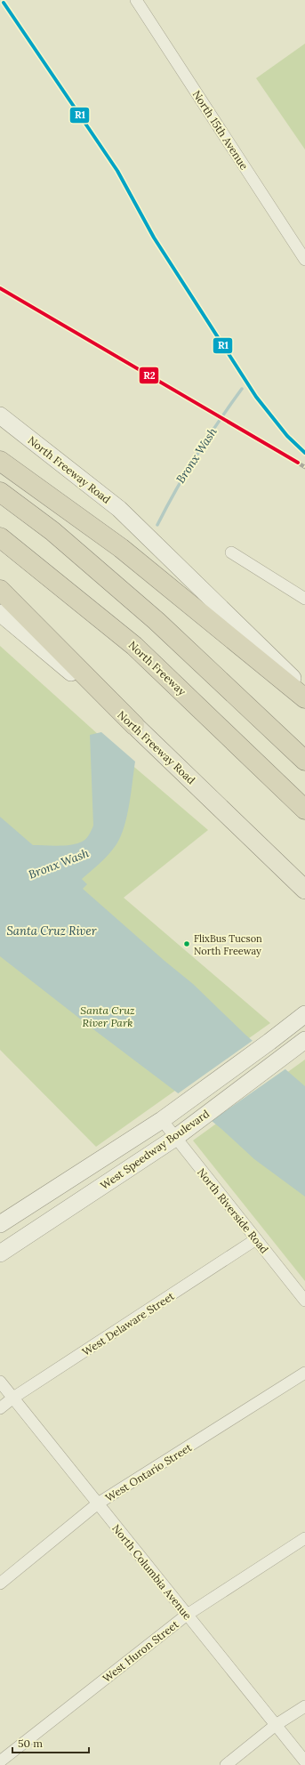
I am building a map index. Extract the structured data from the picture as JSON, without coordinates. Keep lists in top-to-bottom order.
{
  "streets": {
    "highway": ["North Freeway"],
    "main road": ["North Freeway Road", "West Speedway Boulevard"],
    "street": [
      "North 15th Avenue",
      "North Riverside Road",
      "West Delaware Street",
      "West Ontario Street",
      "North Columbia Avenue",
      "West Huron Street"
    ]
  },
  "crossings": [
    ["West Speedway Boulevard", "North Riverside Road"],
    ["North Riverside Road", "West Delaware Street"],
    ["West Delaware Street", "North Columbia Avenue"],
    ["West Ontario Street", "North Columbia Avenue"],
    ["North Columbia Avenue", "West Huron Street"]
  ],
  "water": ["Bronx Wash", "Santa Cruz River"],
  "parks": ["Santa Cruz River Park"],
  "places": ["FlixBus Tucson North Freeway"],
  "lines": ["transit line R1", "transit line R2"],
  "scale_bar": "50 m"
}
